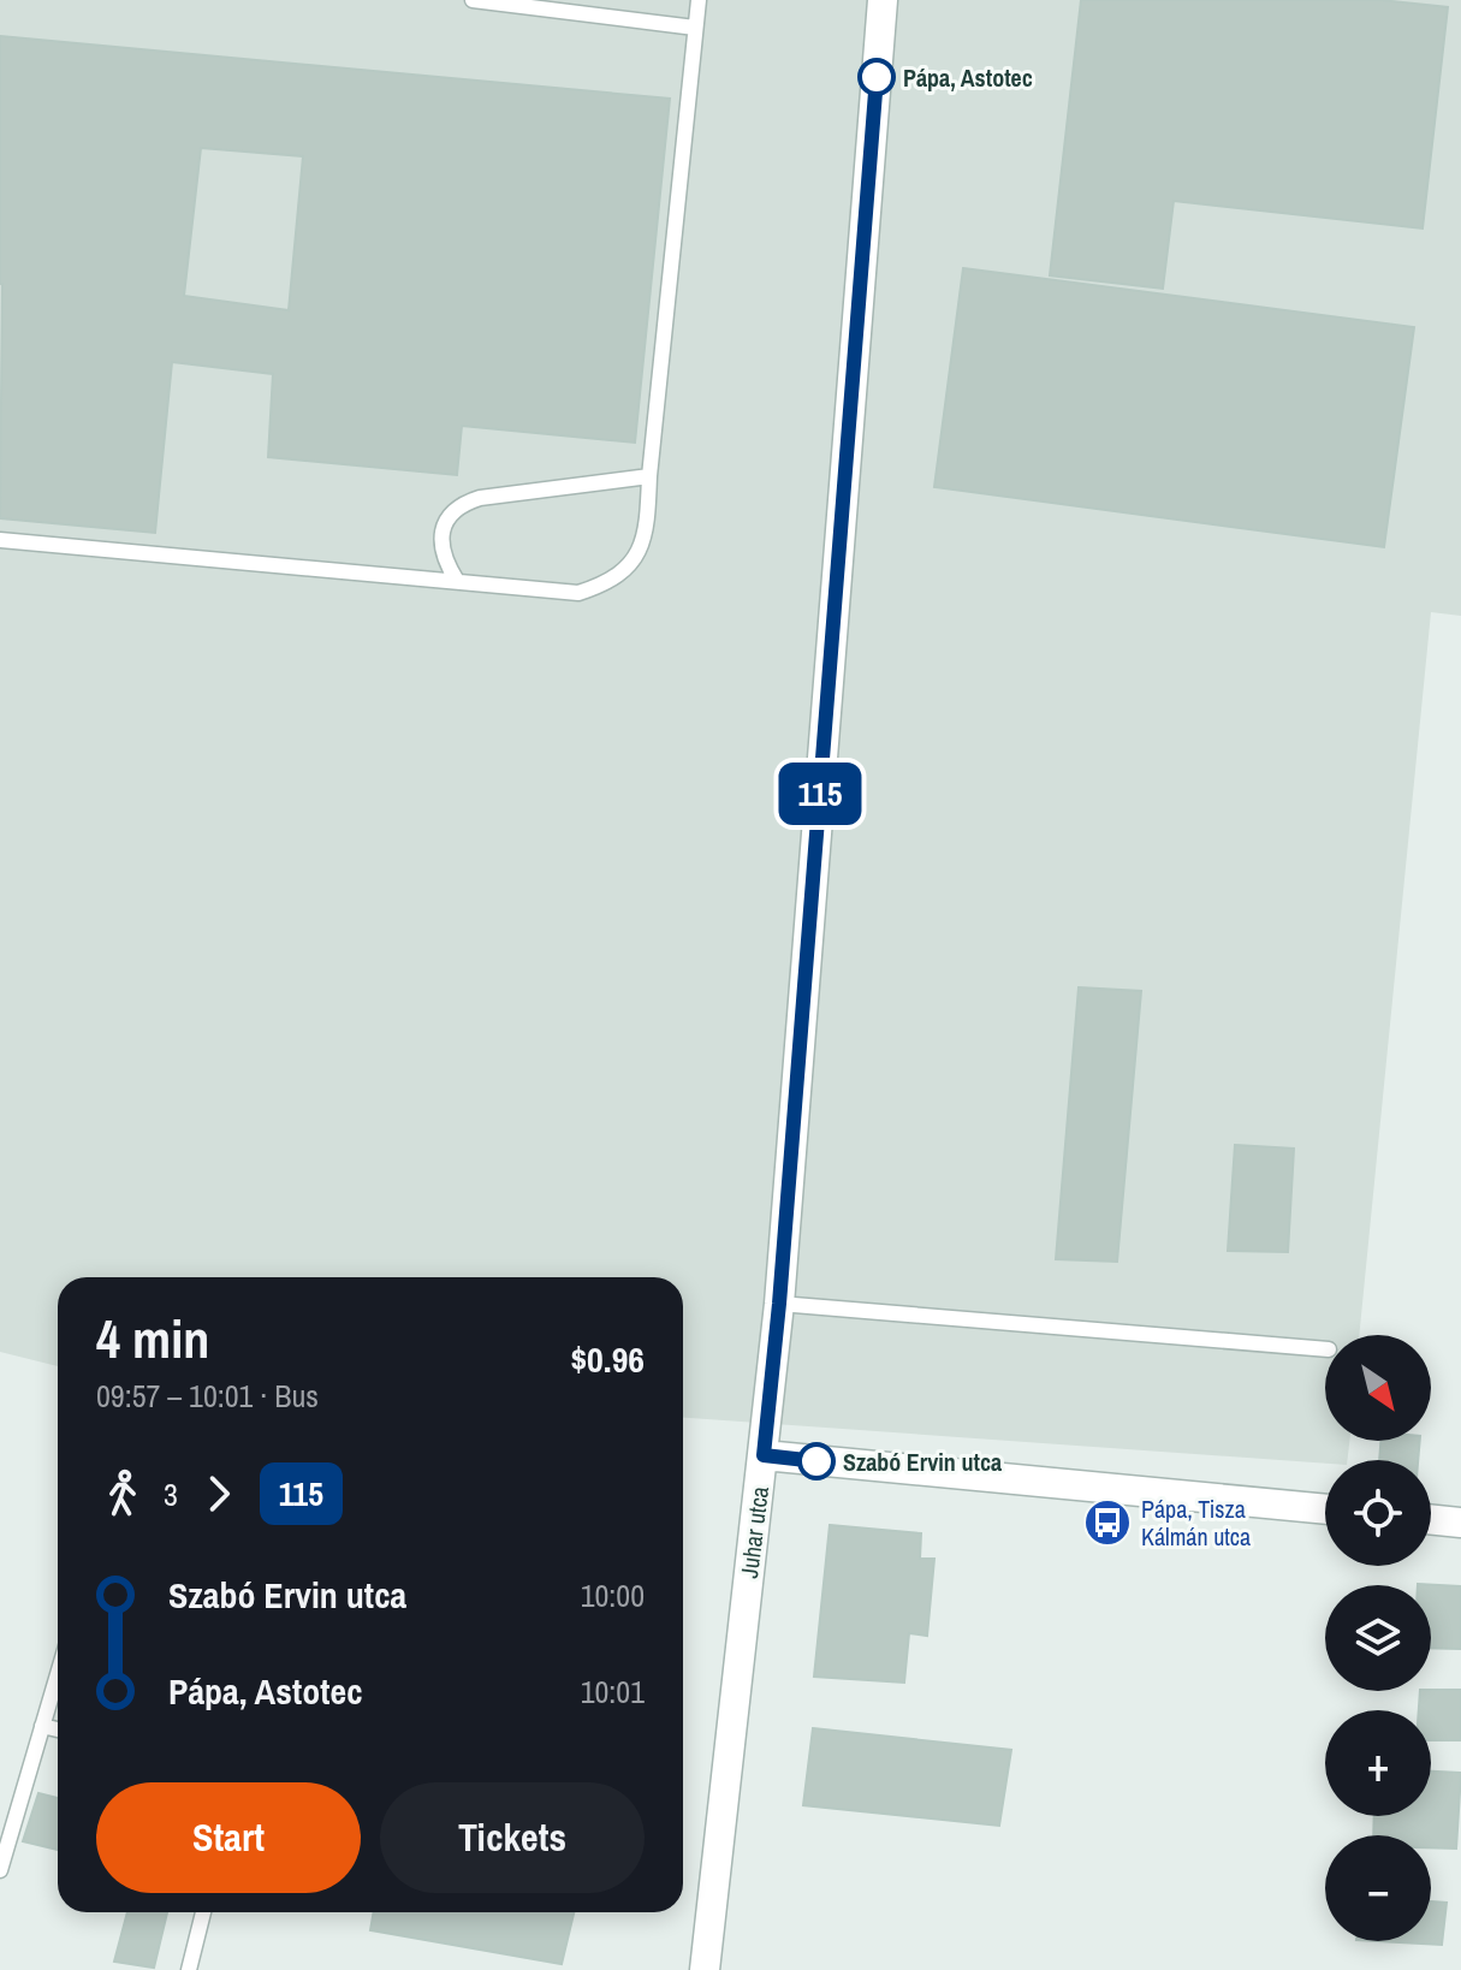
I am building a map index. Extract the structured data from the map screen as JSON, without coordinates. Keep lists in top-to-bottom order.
{
  "streets": {
    "street": ["Juhar utca"]
  },
  "places": {
    "other": ["Pápa, Astotec", "Szabó Ervin utca"],
    "bus stop": ["Pápa, Tisza Kálmán utca"]
  },
  "lines": ["bus line 115"],
  "north": "bottom right",
  "page": {
    "on_map": "115",
    "heading": ["4 min", "09:57 – 10:01 · Bus", "$0.96"],
    "map_buttons": ["+", "−"],
    "legs": ["3", "115"],
    "list": [
      {
        "name": "Szabó Ervin utca",
        "value": "10:00"
      },
      {
        "name": "Pápa, Astotec",
        "value": "10:01"
      }
    ],
    "buttons": ["Start", "Tickets"]
  }
}
